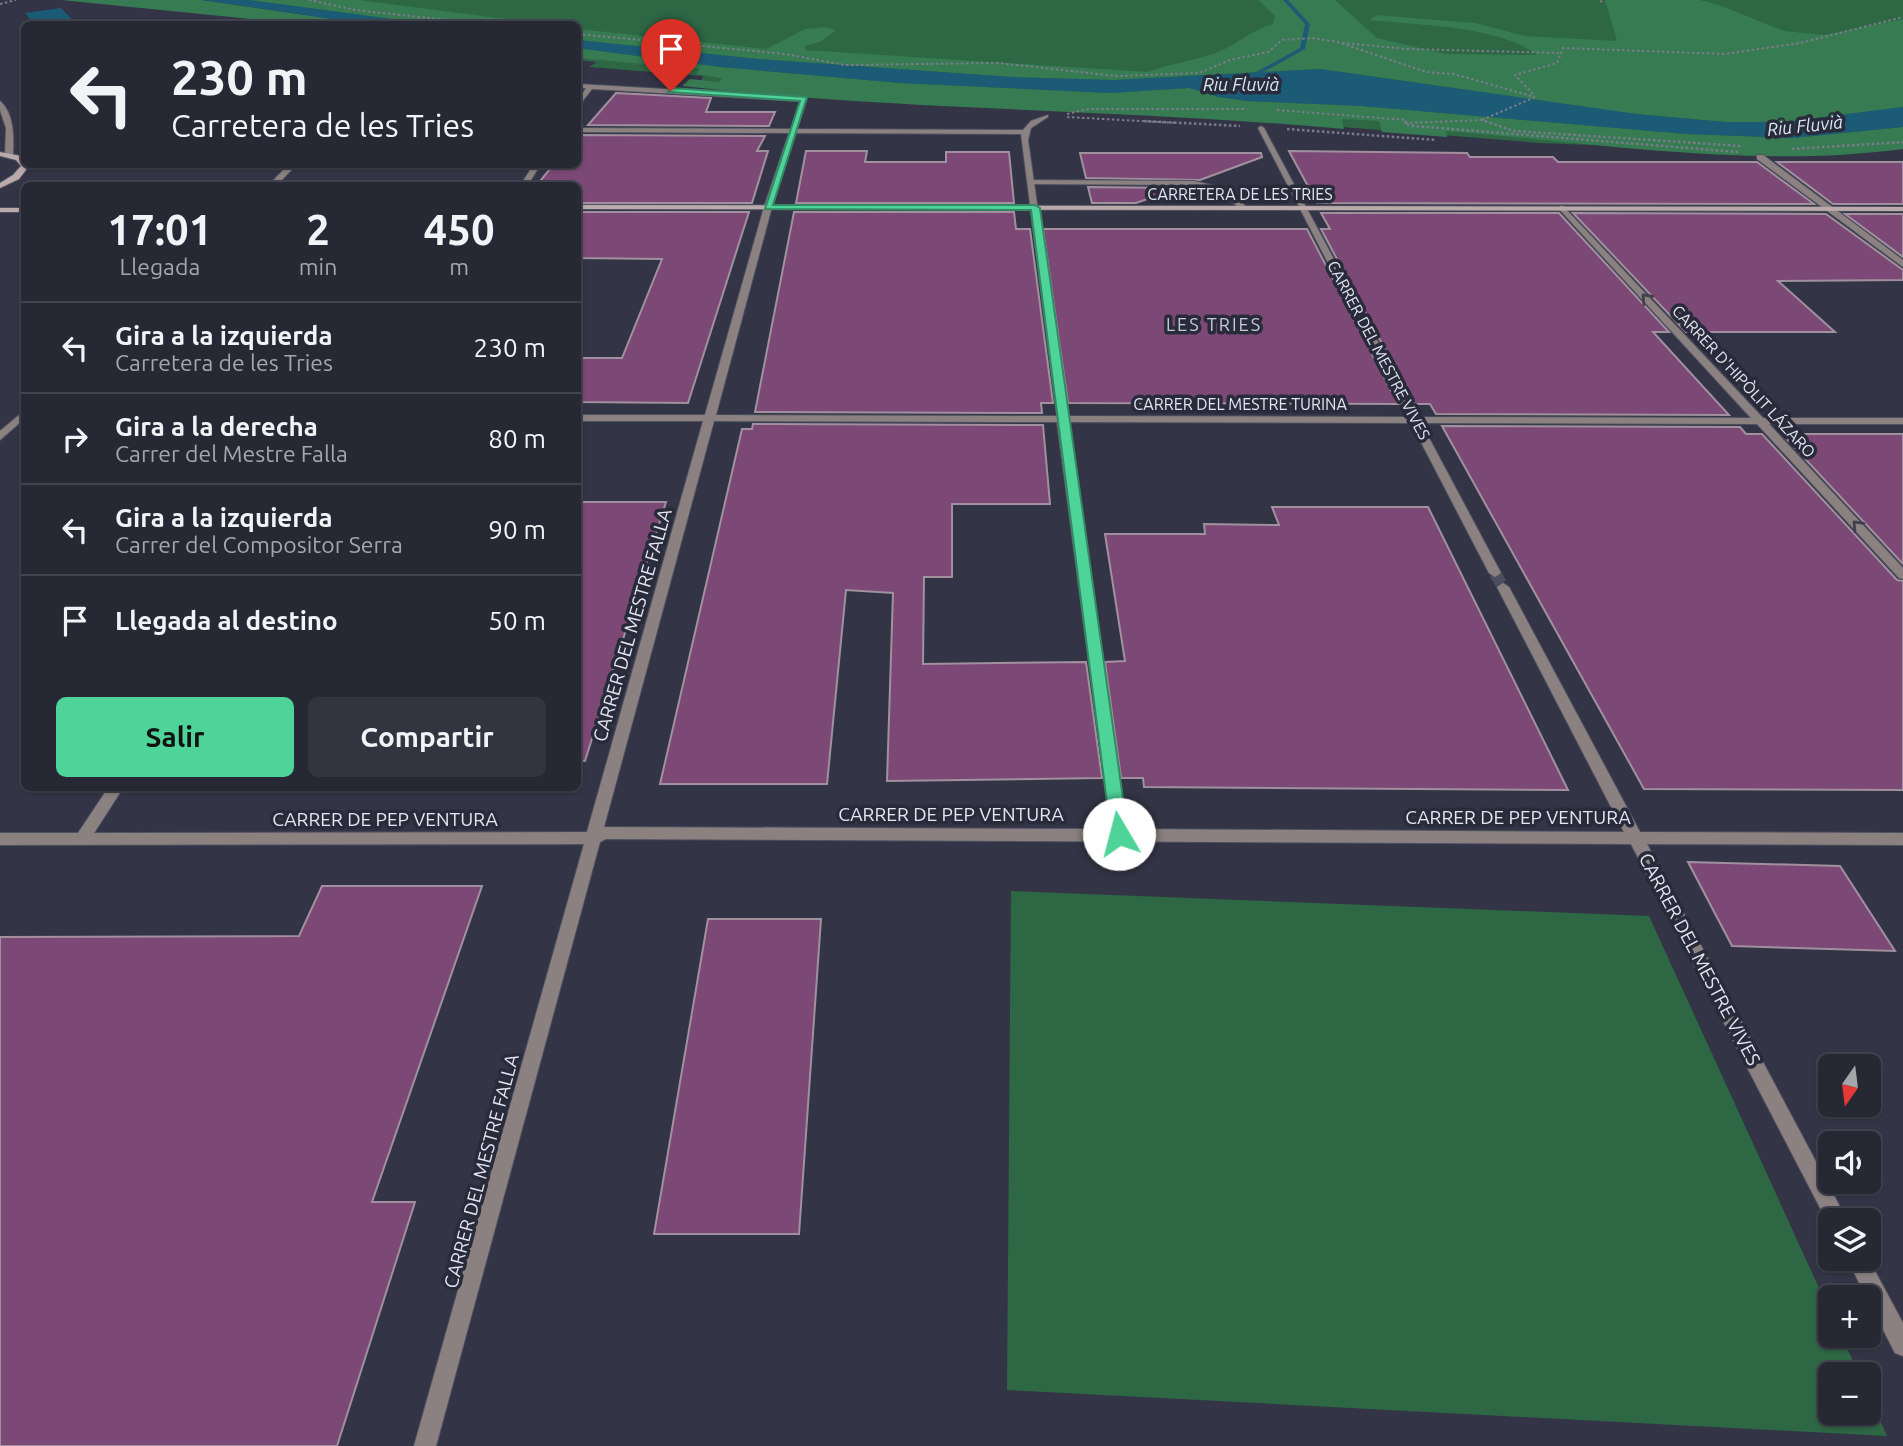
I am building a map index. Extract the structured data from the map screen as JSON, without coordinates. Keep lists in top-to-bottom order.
{
  "streets": {
    "street": [
      "CARRETERA DE LES TRIES",
      "CARRER DEL MESTRE VIVES",
      "CARRER D'HIPÒLIT LÁZARO",
      "CARRER DEL MESTRE TURINA",
      "CARRER DEL MESTRE FALLA",
      "CARRER DE PEP VENTURA"
    ]
  },
  "crossings": [
    ["CARRETERA DE LES TRIES", "CARRER DEL MESTRE VIVES"],
    ["CARRETERA DE LES TRIES", "CARRER D'HIPÒLIT LÁZARO"],
    ["CARRETERA DE LES TRIES", "CARRER DEL MESTRE FALLA"],
    ["CARRER DEL MESTRE VIVES", "CARRER DEL MESTRE TURINA"],
    ["CARRER DEL MESTRE VIVES", "CARRER DE PEP VENTURA"],
    ["CARRER D'HIPÒLIT LÁZARO", "CARRER DEL MESTRE TURINA"],
    ["CARRER DEL MESTRE TURINA", "CARRER DEL MESTRE FALLA"],
    ["CARRER DEL MESTRE FALLA", "CARRER DE PEP VENTURA"]
  ],
  "one_way": ["CARRER D'HIPÒLIT LÁZARO"],
  "districts": ["LES TRIES"],
  "water": ["Riu Fluvià"],
  "north": "bottom",
  "page": {
    "turn": ["230 m", "Carretera de les Tries"],
    "eta": [
      "17:01",
      "Llegada",
      "2",
      "min",
      "450",
      "m"
    ],
    "list": [
      {
        "name": "Gira a la izquierda",
        "note": "Carretera de les Tries",
        "value": "230 m"
      },
      {
        "name": "Gira a la derecha",
        "note": "Carrer del Mestre Falla",
        "value": "80 m"
      },
      {
        "name": "Gira a la izquierda",
        "note": "Carrer del Compositor Serra",
        "value": "90 m"
      },
      {
        "name": "Llegada al destino",
        "value": "50 m"
      }
    ],
    "buttons": ["Salir", "Compartir"],
    "map_buttons": ["+", "−"]
  }
}
